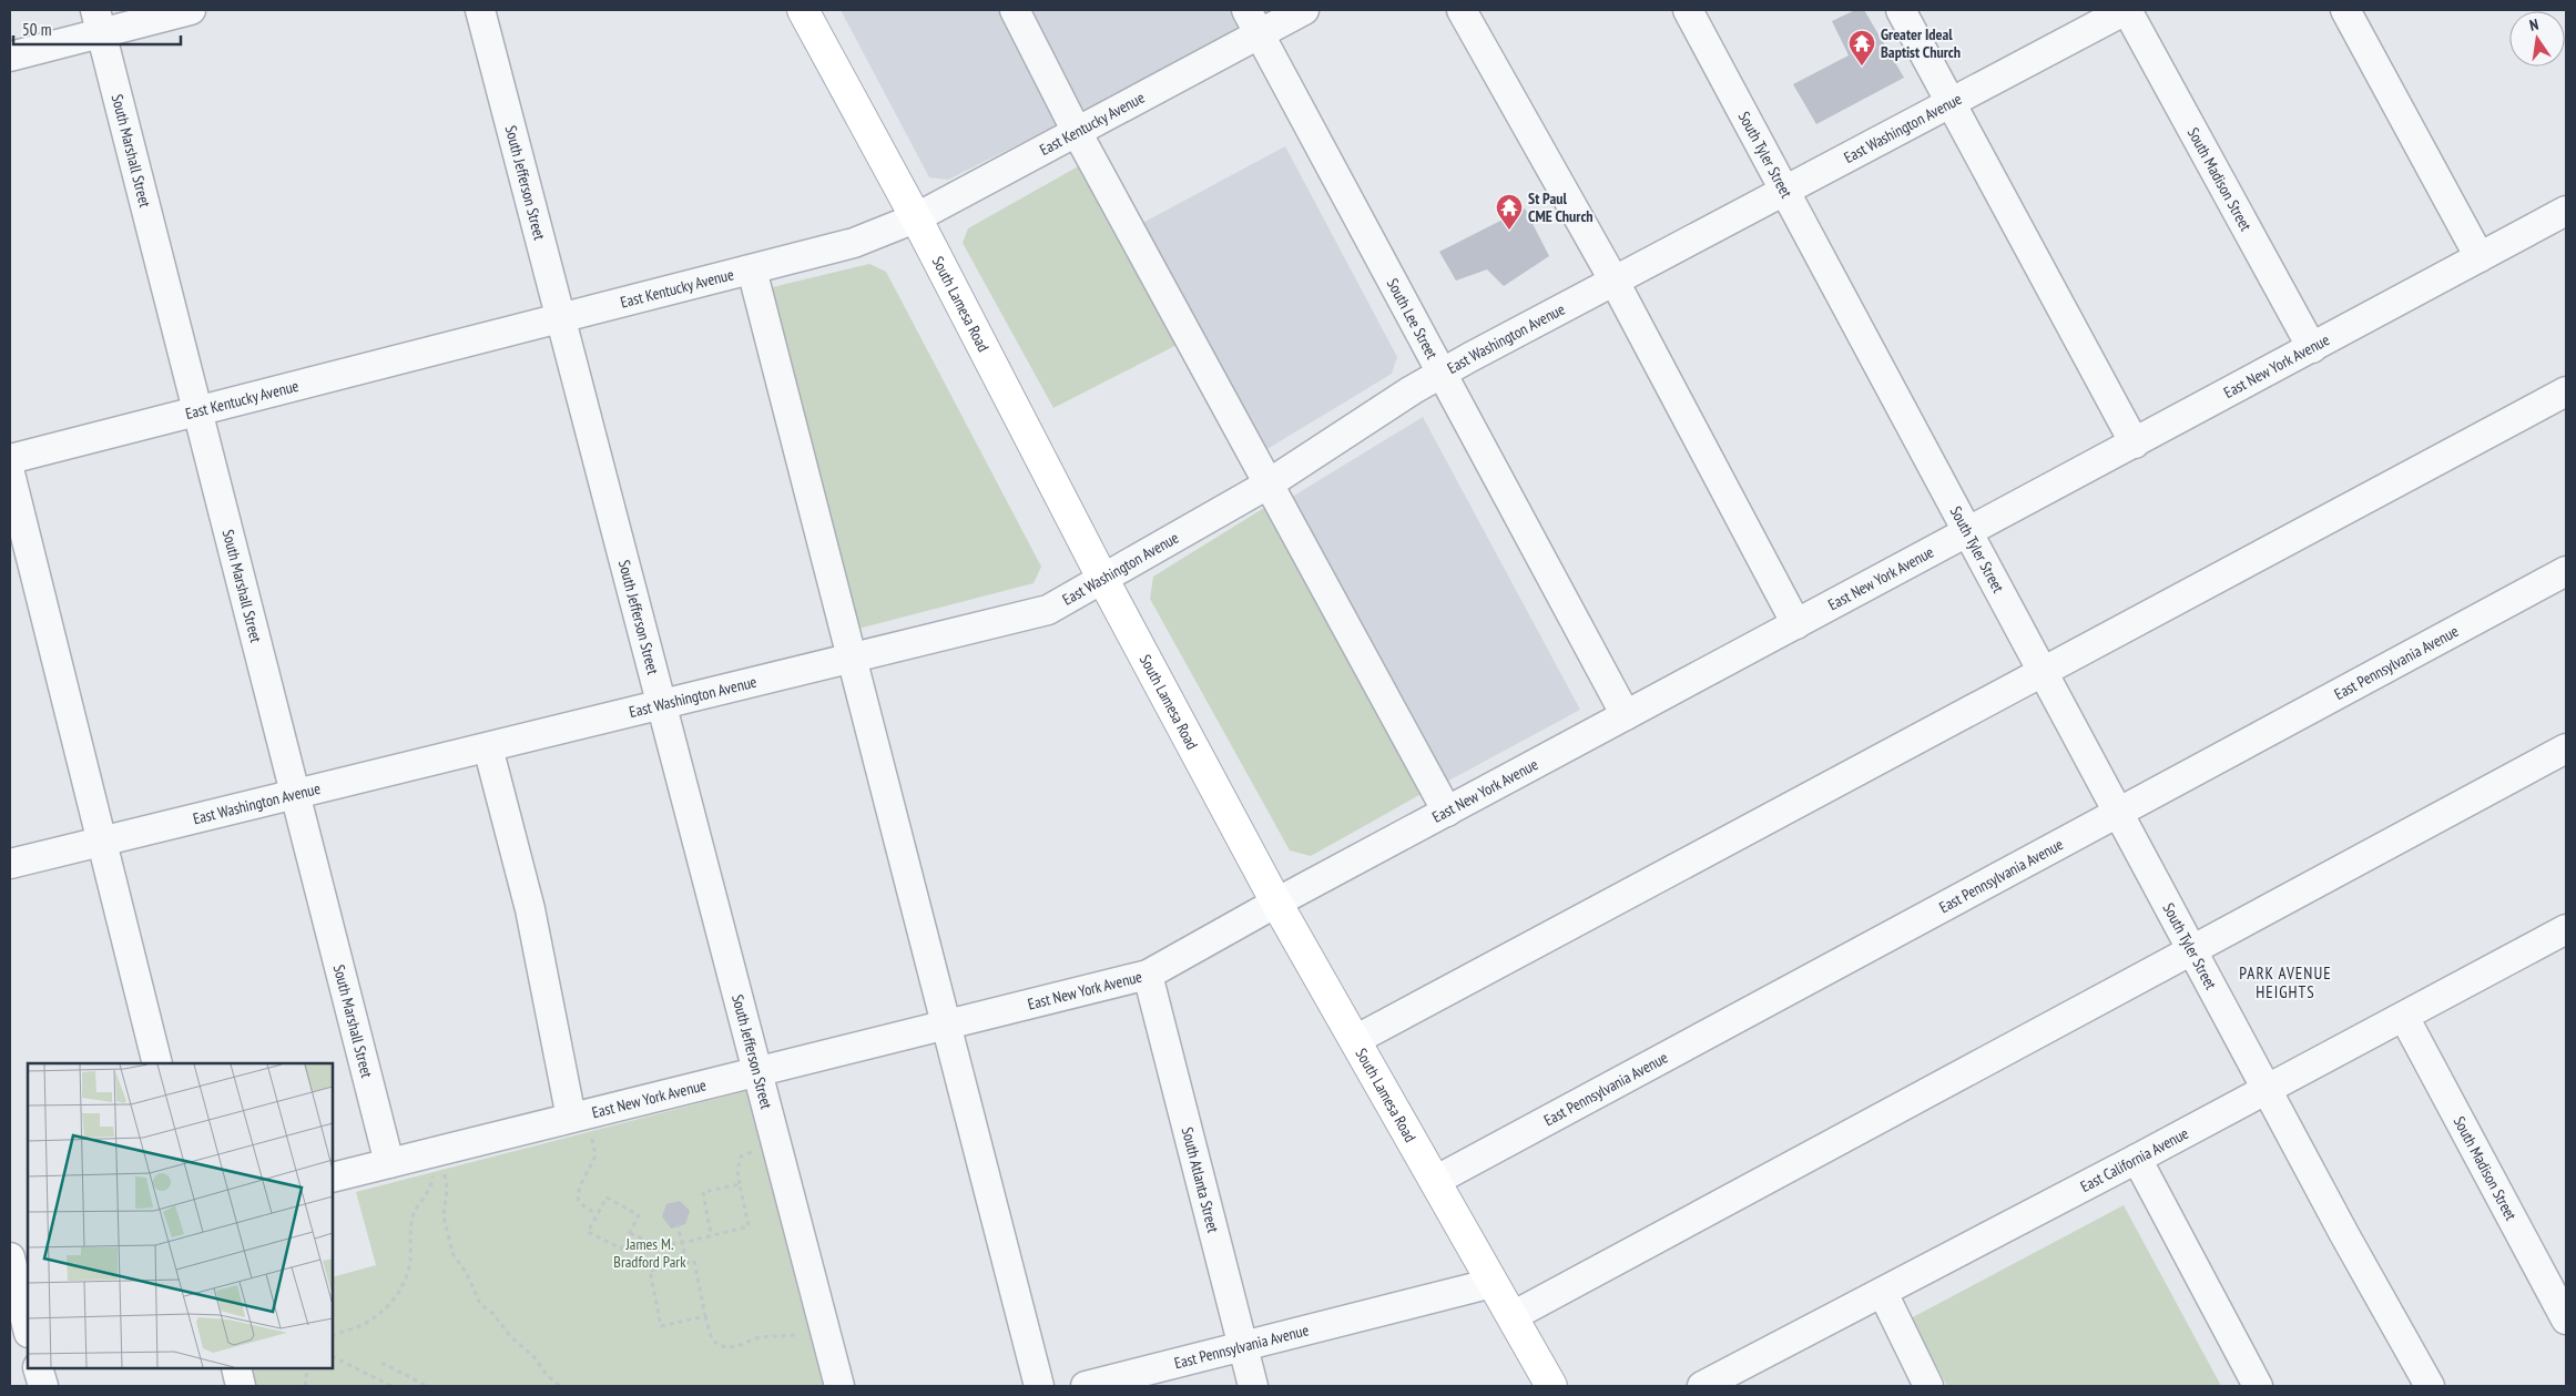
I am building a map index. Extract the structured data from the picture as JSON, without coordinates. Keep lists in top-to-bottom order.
{
  "streets": {
    "main road": ["South Lamesa Road"],
    "street": [
      "East Kentucky Avenue",
      "East Washington Avenue",
      "South Marshall Street",
      "South Tyler Street",
      "South Madison Street",
      "South Jefferson Street",
      "South Lee Street",
      "East New York Avenue",
      "East Pennsylvania Avenue",
      "East California Avenue",
      "South Atlanta Street"
    ]
  },
  "crossings": [
    ["East Kentucky Avenue", "South Marshall Street"],
    ["East Kentucky Avenue", "South Jefferson Street"],
    ["East Kentucky Avenue", "South Lamesa Road"],
    ["East Kentucky Avenue", "South Lee Street"],
    ["East Washington Avenue", "South Marshall Street"],
    ["East Washington Avenue", "South Tyler Street"],
    ["East Washington Avenue", "South Madison Street"],
    ["East Washington Avenue", "South Jefferson Street"],
    ["East Washington Avenue", "South Lamesa Road"],
    ["East Washington Avenue", "South Lee Street"],
    ["South Marshall Street", "East New York Avenue"],
    ["South Tyler Street", "East New York Avenue"],
    ["South Tyler Street", "East Pennsylvania Avenue"],
    ["South Tyler Street", "East California Avenue"],
    ["South Madison Street", "East New York Avenue"],
    ["South Madison Street", "East California Avenue"],
    ["South Jefferson Street", "East New York Avenue"],
    ["South Lamesa Road", "East New York Avenue"],
    ["South Lamesa Road", "East Pennsylvania Avenue"],
    ["South Lee Street", "East New York Avenue"],
    ["East New York Avenue", "South Atlanta Street"],
    ["East Pennsylvania Avenue", "South Atlanta Street"]
  ],
  "districts": ["PARK AVENUE HEIGHTS"],
  "parks": ["James M. Bradford Park"],
  "places": {
    "temple": ["Greater Ideal Baptist Church", "St Paul CME Church"]
  },
  "scale_bar": "50 m",
  "north": "top"
}
